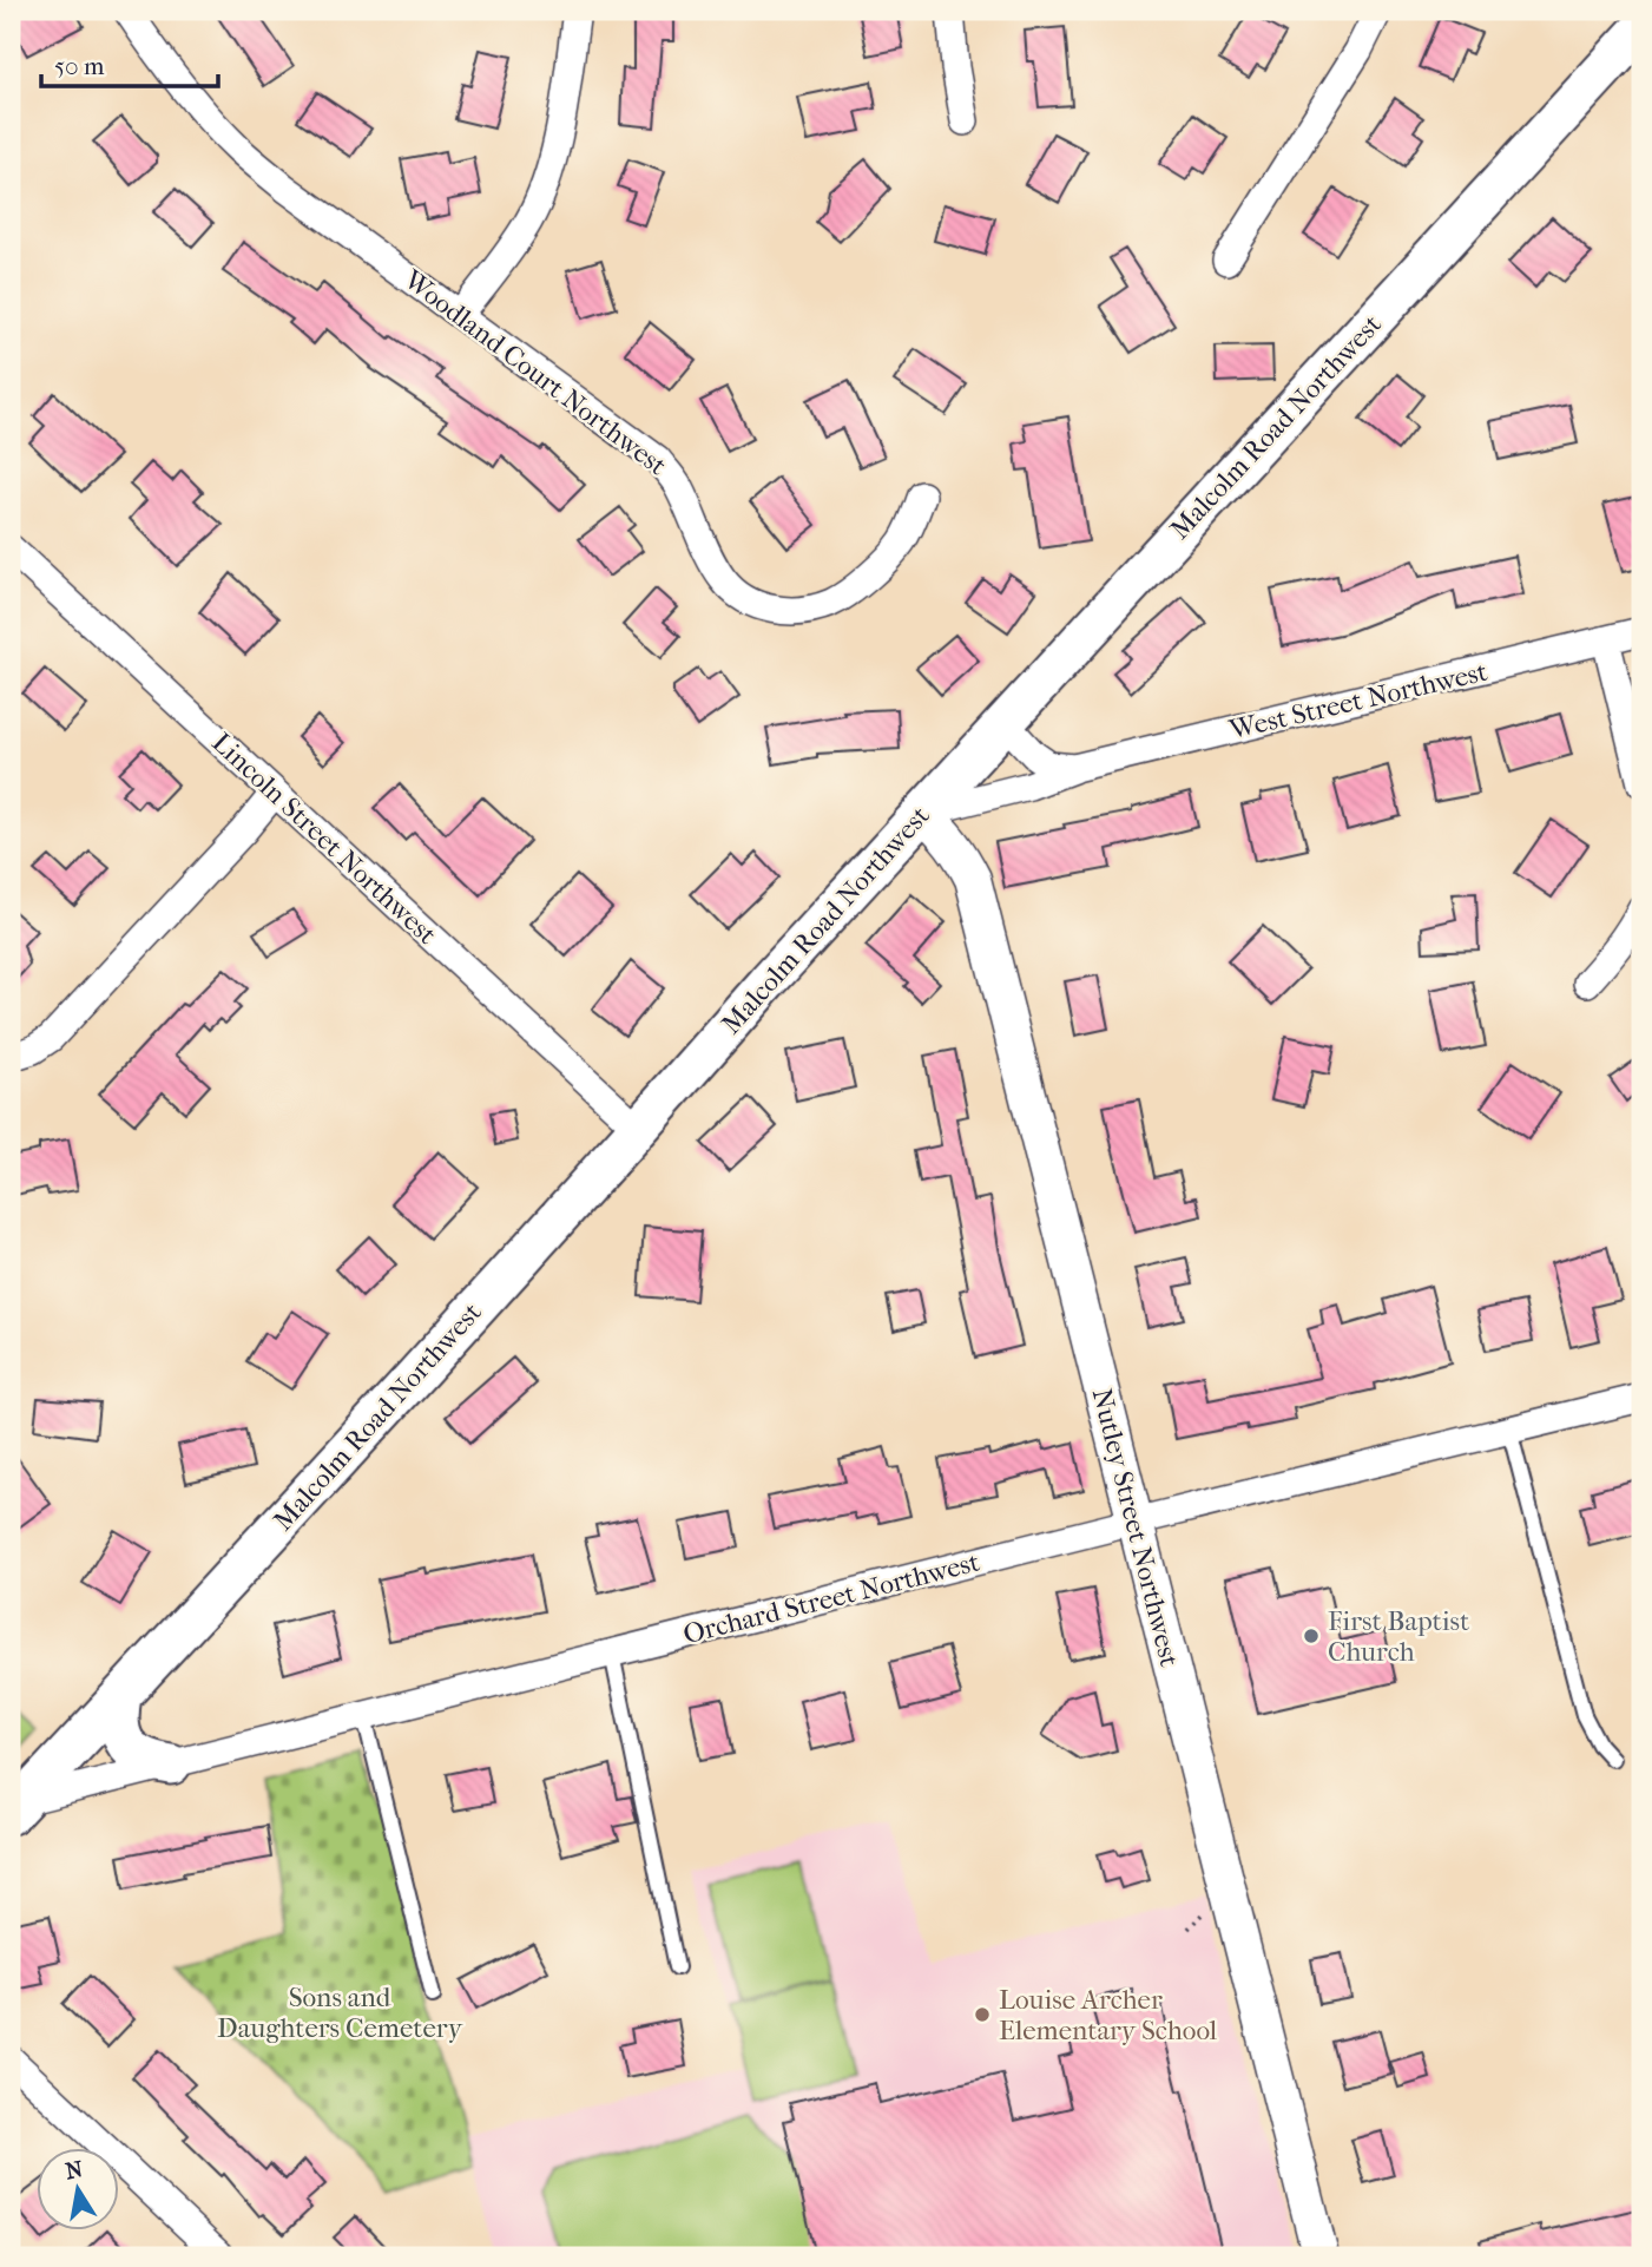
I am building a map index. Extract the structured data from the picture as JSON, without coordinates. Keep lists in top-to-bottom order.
{
  "streets": {
    "main road": ["Malcolm Road Northwest"],
    "street": [
      "Woodland Court Northwest",
      "West Street Northwest",
      "Lincoln Street Northwest",
      "Nutley Street Northwest",
      "Orchard Street Northwest"
    ]
  },
  "crossings": [
    ["Malcolm Road Northwest", "West Street Northwest"],
    ["Malcolm Road Northwest", "Lincoln Street Northwest"],
    ["Malcolm Road Northwest", "Nutley Street Northwest"],
    ["Malcolm Road Northwest", "Orchard Street Northwest"],
    ["West Street Northwest", "Nutley Street Northwest"],
    ["Nutley Street Northwest", "Orchard Street Northwest"]
  ],
  "parks": ["Sons and Daughters Cemetery"],
  "places": ["First Baptist Church", "Louise Archer Elementary School"],
  "scale_bar": "50 m",
  "north": "top"
}
